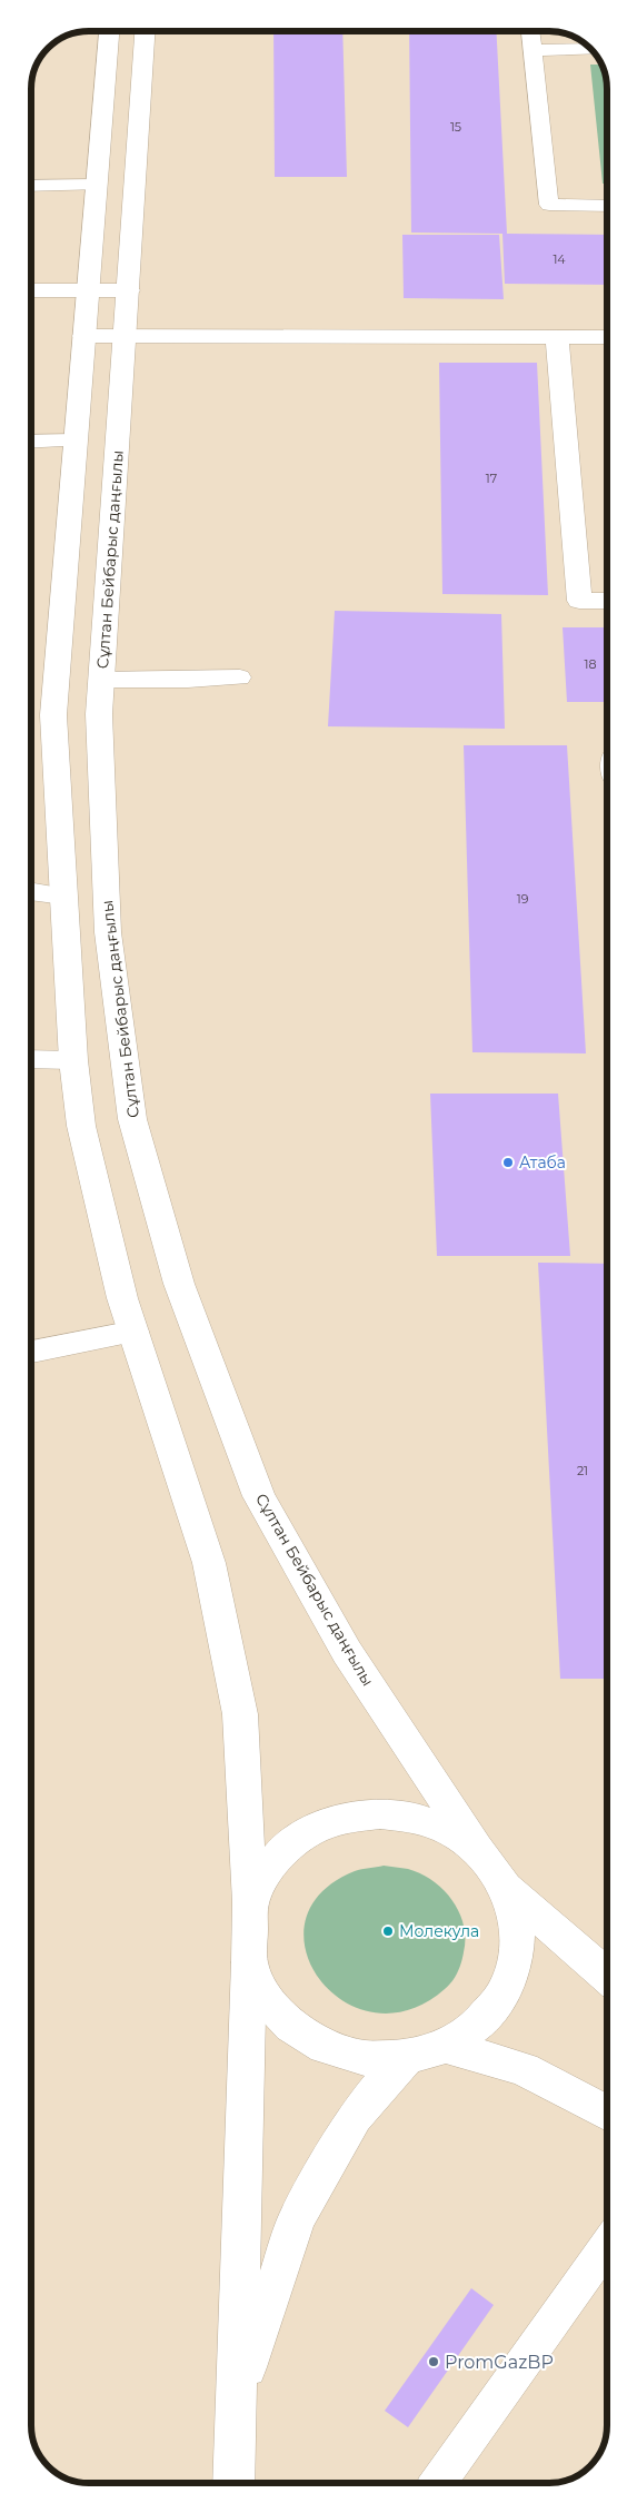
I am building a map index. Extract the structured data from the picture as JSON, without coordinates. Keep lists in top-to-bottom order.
{
  "streets": {
    "main road": ["Сұлтан Бейбарыс даңғылы"]
  },
  "places": ["Атаба", "Молекула", "PromGazBP"],
  "house_numbers": [
    "15",
    "14",
    "17",
    "18",
    "19",
    "21"
  ]
}
